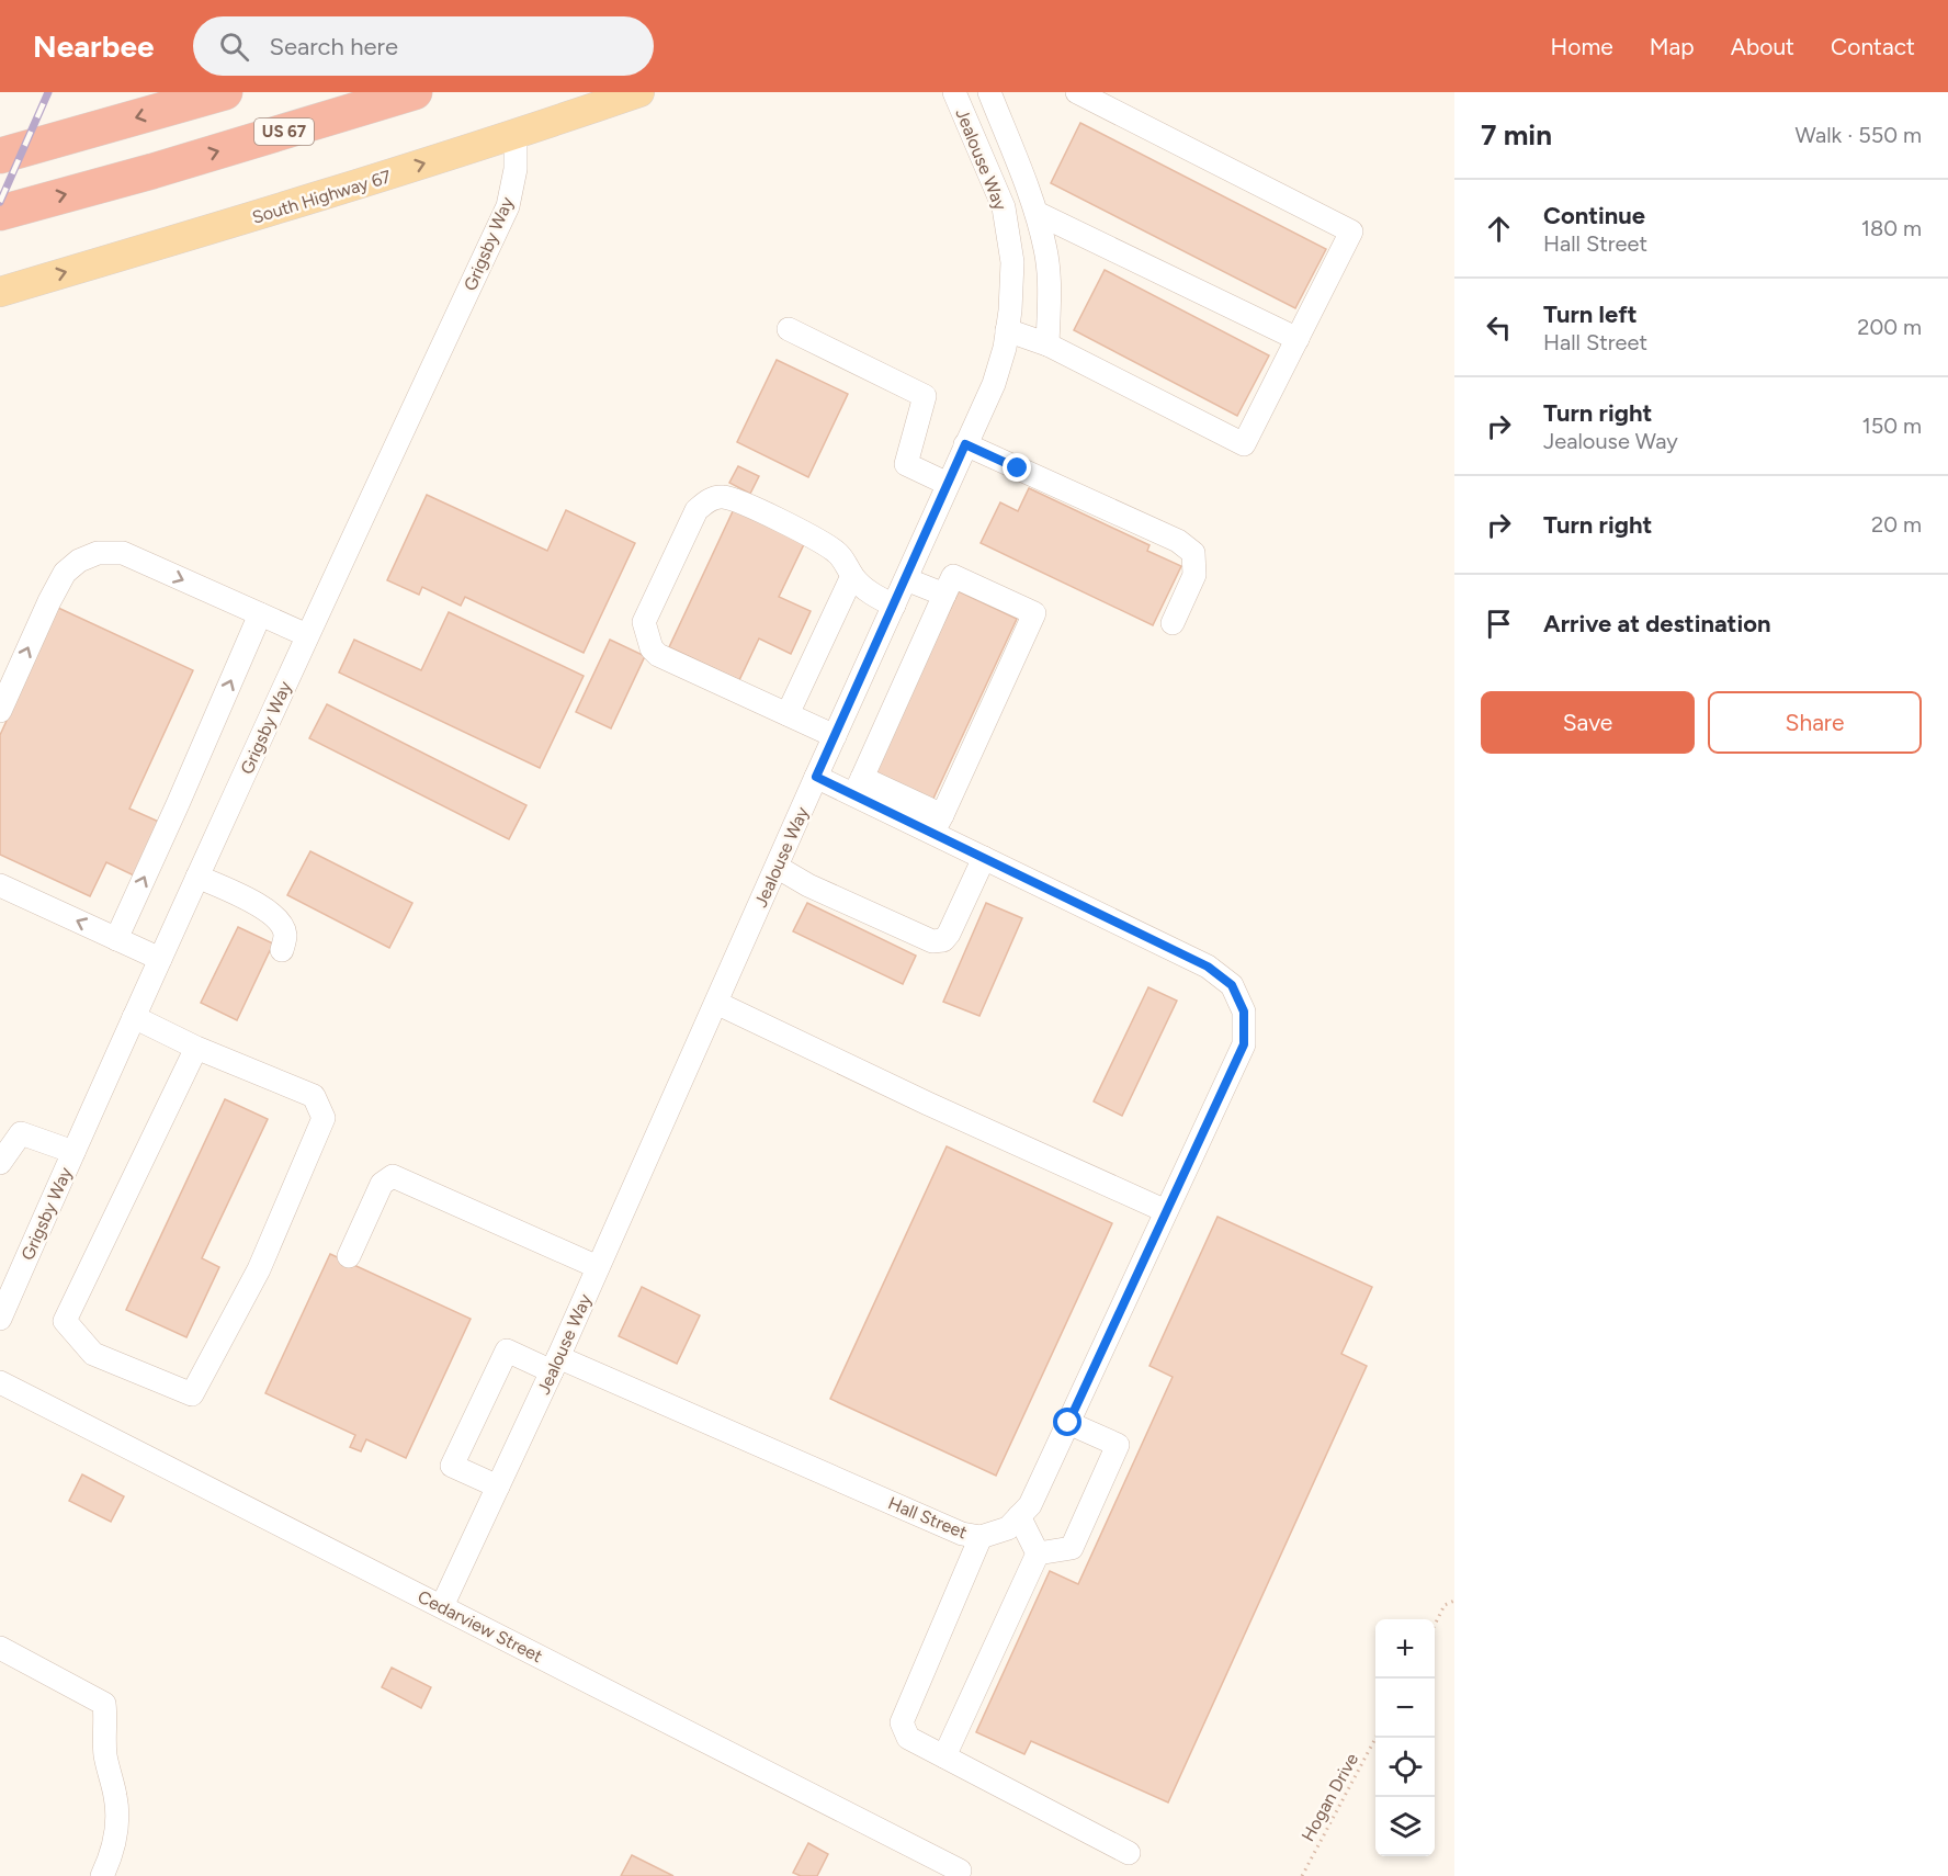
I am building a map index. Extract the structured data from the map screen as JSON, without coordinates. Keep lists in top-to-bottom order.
{
  "streets": {
    "highway": ["US 67"],
    "main road": ["South Highway 67"],
    "street": [
      "Jealouse Way",
      "Grigsby Way",
      "Hall Street",
      "Cedarview Street"
    ],
    "path": ["Hogan Drive"]
  },
  "crossings": [
    ["Jealouse Way", "Hall Street"],
    ["Jealouse Way", "Cedarview Street"],
    ["South Highway 67", "Grigsby Way"]
  ],
  "one_way": ["South Highway 67"],
  "page": {
    "header": "Nearbee",
    "search": "Search here",
    "nav": [
      "Home",
      "Map",
      "About",
      "Contact"
    ],
    "heading": ["7 min", "Walk · 550 m"],
    "list": [
      ["Continue", "Hall Street", "180 m"],
      ["Turn left", "Hall Street", "200 m"],
      ["Turn right", "Jealouse Way", "150 m"],
      ["Turn right", "20 m"],
      "Arrive at destination"
    ],
    "buttons": ["Save", "Share"],
    "map_buttons": ["+", "−"]
  }
}
